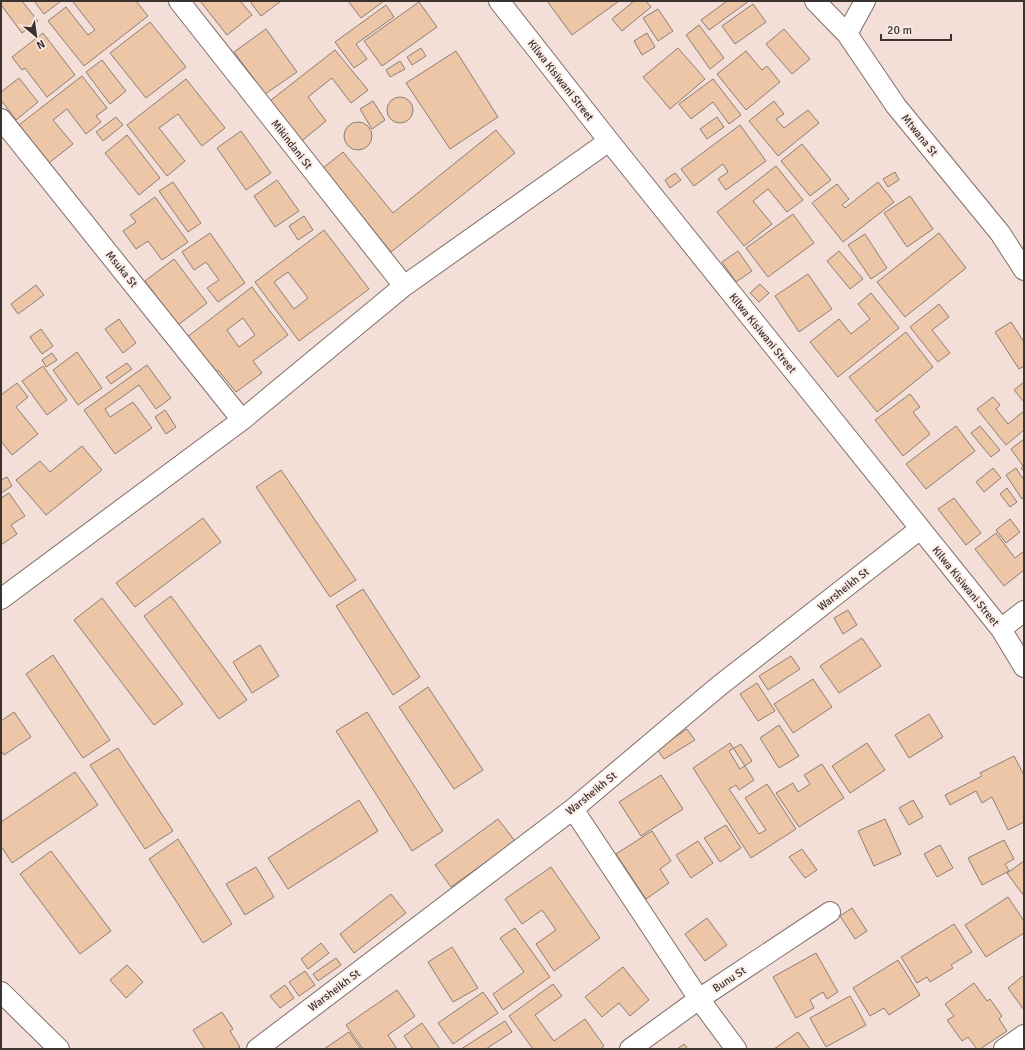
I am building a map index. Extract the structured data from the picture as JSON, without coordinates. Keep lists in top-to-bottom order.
{
  "streets": {
    "street": [
      "Kilwa Kisiwani Street",
      "Mtwana St",
      "Mikindani St",
      "Msuka St",
      "Warsheikh St",
      "Bunu St"
    ]
  },
  "crossings": [
    ["Kilwa Kisiwani Street", "Warsheikh St"]
  ],
  "scale_bar": "20 m",
  "north": "bottom right"
}
